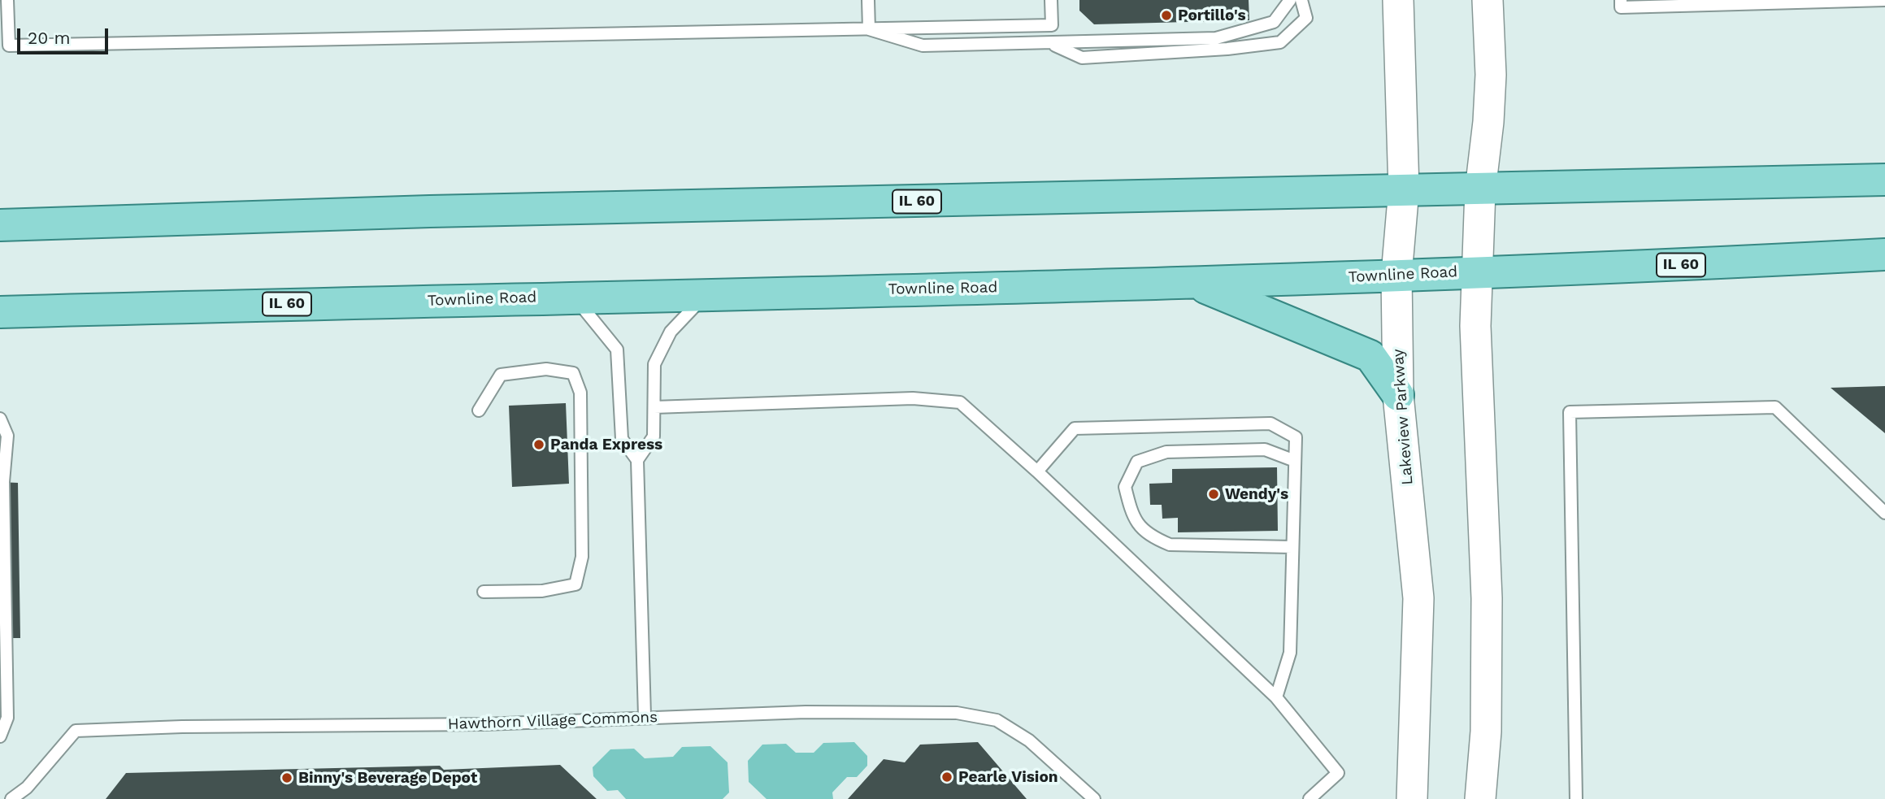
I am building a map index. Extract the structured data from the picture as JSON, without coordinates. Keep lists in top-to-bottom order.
{
  "streets": {
    "main road": ["IL 60", "Townline Road"],
    "street": ["Lakeview Parkway"],
    "lane": ["Hawthorn Village Commons"]
  },
  "crossings": [
    ["IL 60", "Lakeview Parkway"],
    ["Townline Road", "Lakeview Parkway"]
  ],
  "places": [
    "Portillo's",
    "Panda Express",
    "Wendy's",
    "Pearle Vision",
    "Binny's Beverage Depot"
  ],
  "scale_bar": "20 m"
}
